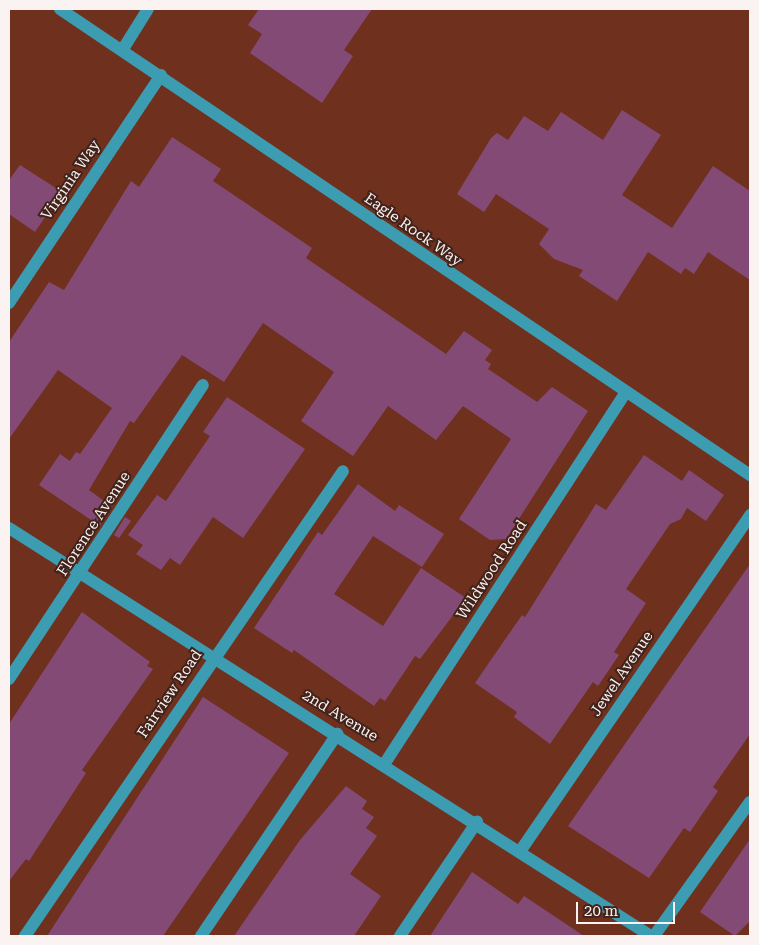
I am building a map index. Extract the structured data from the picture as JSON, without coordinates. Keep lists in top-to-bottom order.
{
  "streets": {
    "street": [
      "Virginia Way",
      "Eagle Rock Way",
      "Florence Avenue",
      "Wildwood Road",
      "Jewel Avenue",
      "Fairview Road",
      "2nd Avenue"
    ]
  },
  "crossings": [
    ["Virginia Way", "Eagle Rock Way"],
    ["Eagle Rock Way", "Wildwood Road"],
    ["Florence Avenue", "2nd Avenue"],
    ["Wildwood Road", "2nd Avenue"],
    ["Jewel Avenue", "2nd Avenue"],
    ["Fairview Road", "2nd Avenue"]
  ],
  "scale_bar": "20 m"
}
